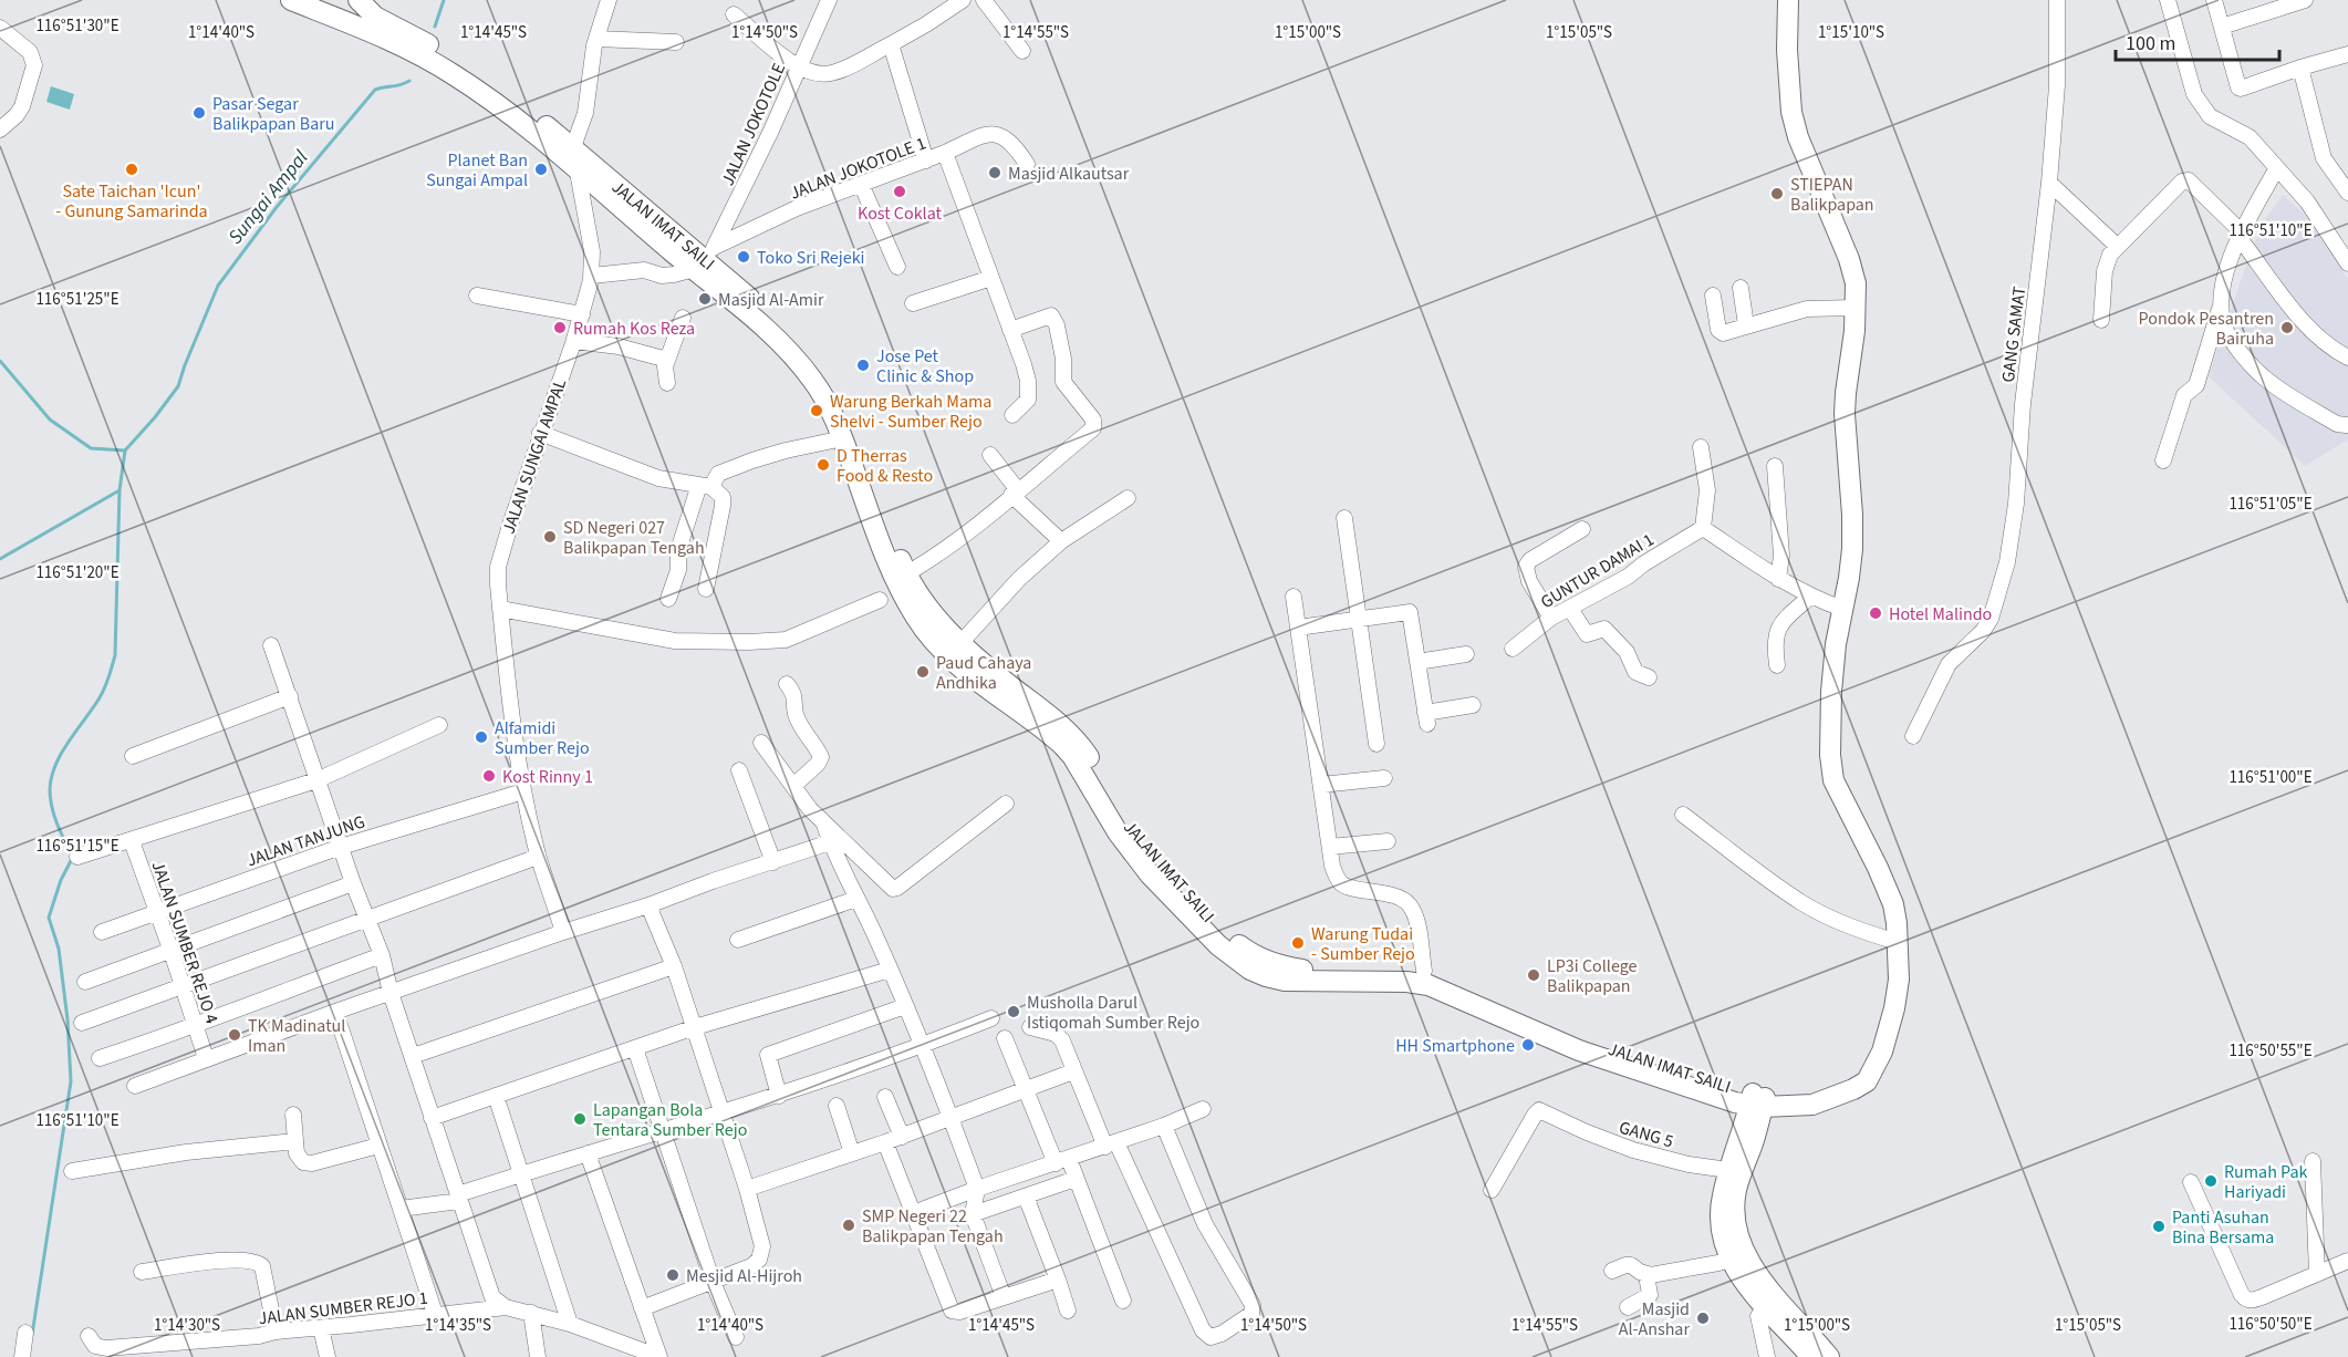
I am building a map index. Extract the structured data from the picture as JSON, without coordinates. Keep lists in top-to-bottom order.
{
  "streets": {
    "main road": ["JALAN IMAT SAILI"],
    "street": [
      "JALAN JOKOTOLE",
      "JALAN JOKOTOLE 1",
      "GANG SAMAT",
      "JALAN SUNGAI AMPAL",
      "GUNTUR DAMAI 1",
      "JALAN TANJUNG",
      "JALAN SUMBER REJO 4",
      "GANG 5",
      "JALAN SUMBER REJO 1"
    ]
  },
  "crossings": [
    ["JALAN JOKOTOLE", "JALAN JOKOTOLE 1"],
    ["JALAN JOKOTOLE", "JALAN IMAT SAILI"],
    ["JALAN JOKOTOLE 1", "JALAN IMAT SAILI"],
    ["JALAN JOKOTOLE 1", "JALAN SUNGAI AMPAL"],
    ["JALAN IMAT SAILI", "JALAN SUNGAI AMPAL"],
    ["JALAN SUNGAI AMPAL", "JALAN TANJUNG"],
    ["JALAN TANJUNG", "JALAN SUMBER REJO 4"]
  ],
  "water": ["Sungai Ampal"],
  "places": [
    "Pasar Segar Balikpapan Baru",
    "Sate Taichan 'Icun' - Gunung Samarinda",
    "Planet Ban Sungai Ampal",
    "Masjid Alkautsar",
    "Kost Coklat",
    "STIEPAN Balikpapan",
    "Toko Sri Rejeki",
    "Masjid Al-Amir",
    "Rumah Kos Reza",
    "Pondok Pesantren Bairuha",
    "Jose Pet Clinic & Shop",
    "Warung Berkah Mama Shelvi - Sumber Rejo",
    "D Therras Food & Resto",
    "SD Negeri 027 Balikpapan Tengah",
    "Hotel Malindo",
    "Paud Cahaya Andhika",
    "Alfamidi Sumber Rejo",
    "Kost Rinny 1",
    "Warung Tudai - Sumber Rejo",
    "LP3i College Balikpapan",
    "Musholla Darul Istiqomah Sumber Rejo",
    "TK Madinatul Iman",
    "HH Smartphone",
    "Lapangan Bola Tentara Sumber Rejo",
    "Rumah Pak Hariyadi",
    "SMP Negeri 22 Balikpapan Tengah",
    "Panti Asuhan Bina Bersama",
    "Mesjid Al-Hijroh",
    "Masjid Al-Anshar"
  ],
  "scale_bar": "100 m",
  "coordinates": [
    "116°51'30\"E",
    "1°14'40\"S",
    "1°14'45\"S",
    "1°14'50\"S",
    "1°14'55\"S",
    "1°15'00\"S",
    "1°15'05\"S",
    "1°15'10\"S",
    "116°51'10\"E",
    "116°51'25\"E",
    "116°51'05\"E",
    "116°51'20\"E",
    "116°51'00\"E",
    "116°51'15\"E",
    "116°50'55\"E",
    "116°50'50\"E",
    "1°14'30\"S",
    "1°14'35\"S"
  ]
}
